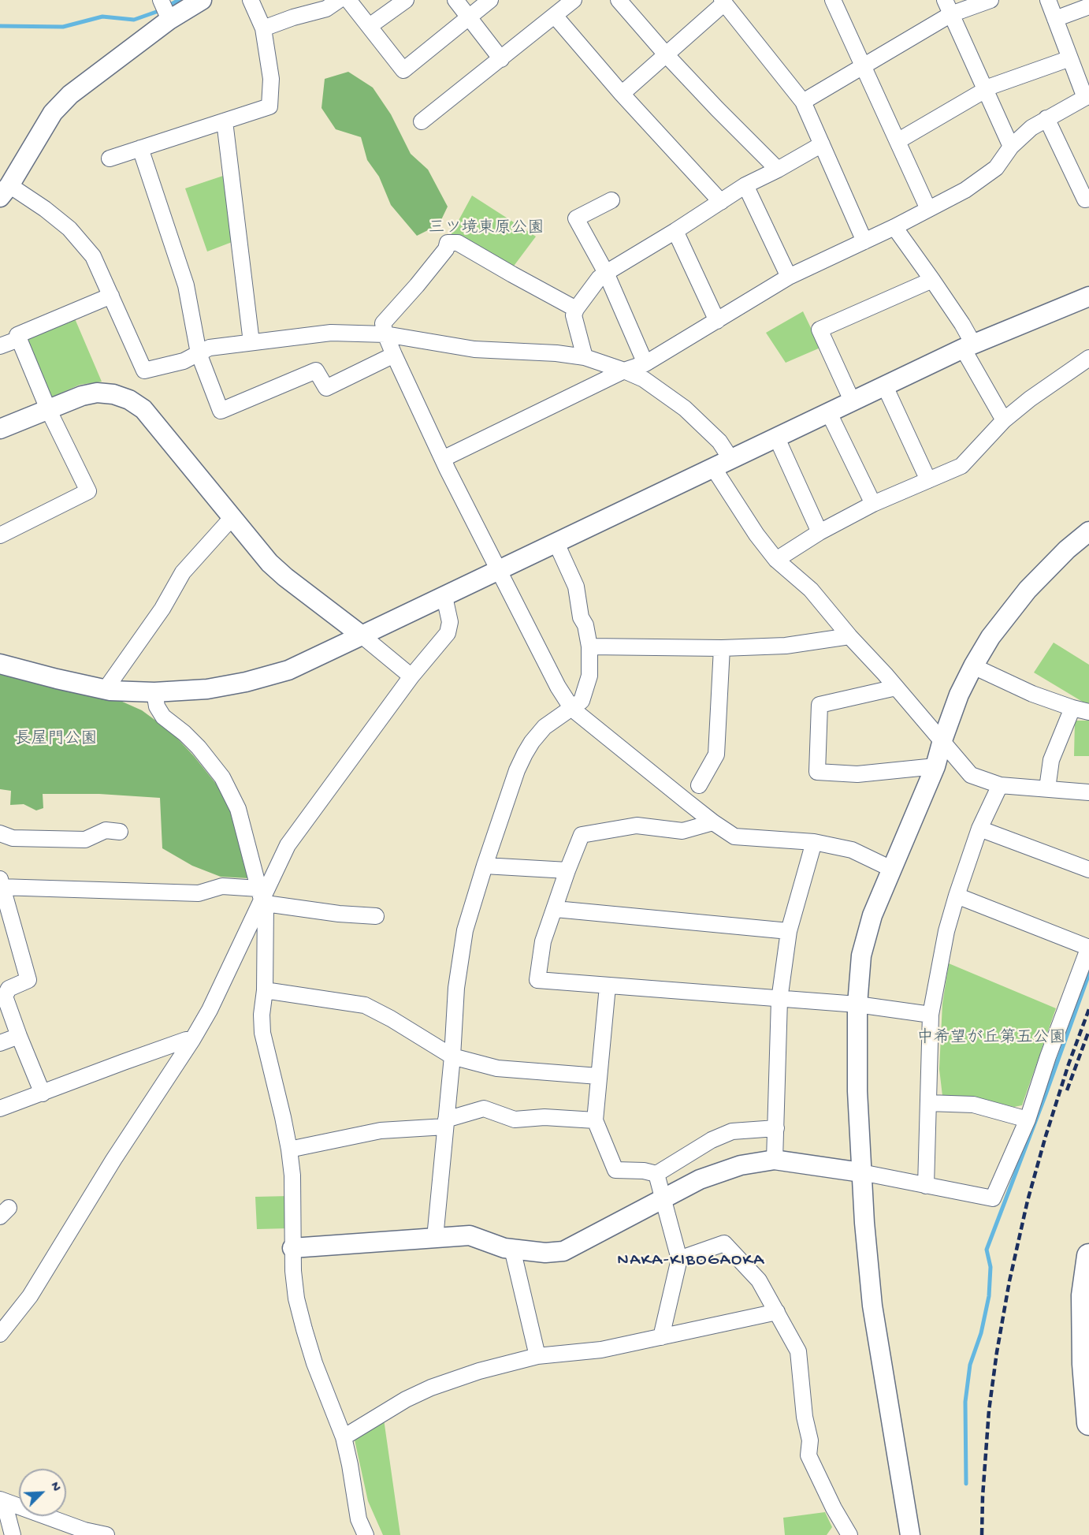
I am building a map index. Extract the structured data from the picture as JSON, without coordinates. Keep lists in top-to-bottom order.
{
  "districts": ["NAKA-KIBOGAOKA"],
  "parks": ["三ツ境東原公園", "長屋門公園", "中希望が丘第五公園"],
  "north": "top right"
}
